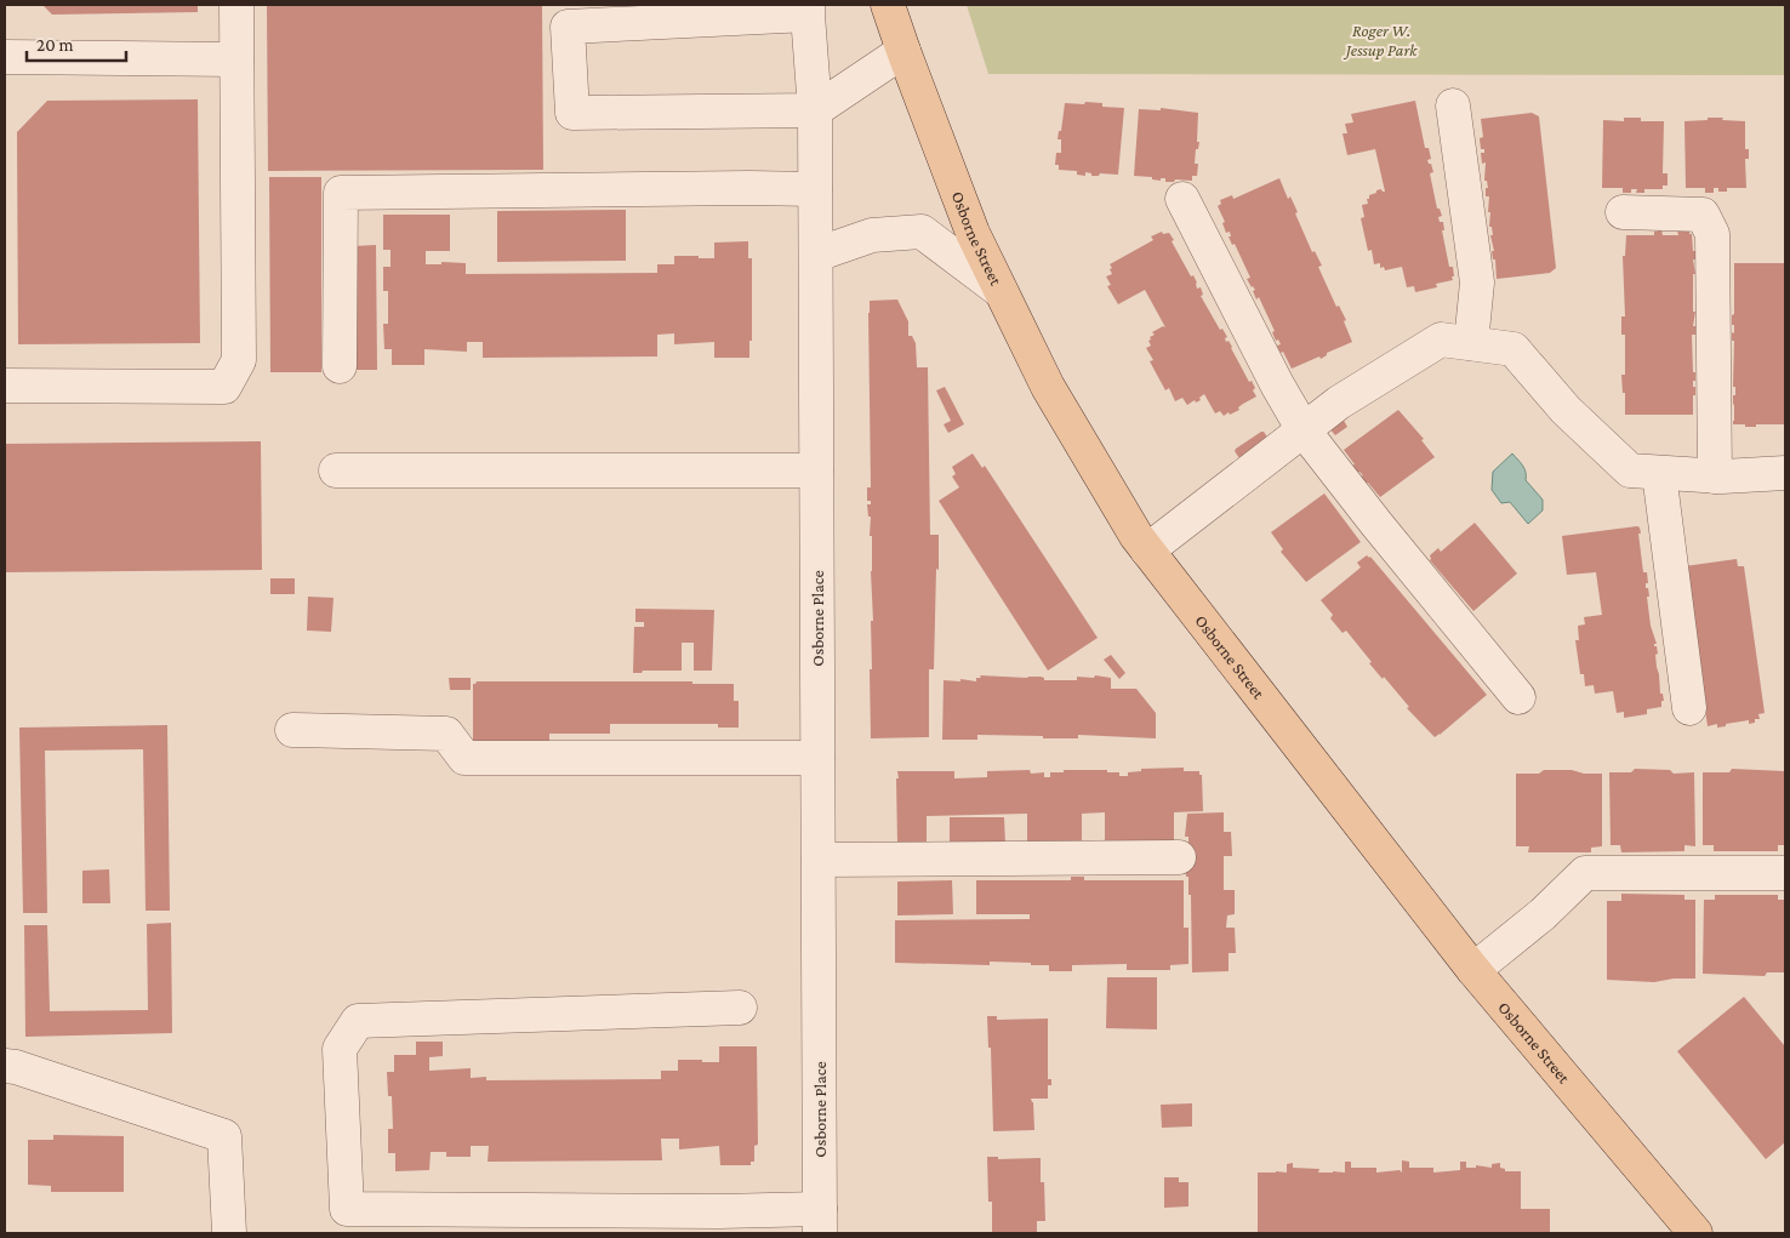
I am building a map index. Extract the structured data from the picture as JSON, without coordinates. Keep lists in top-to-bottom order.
{
  "streets": {
    "main road": ["Osborne Street"],
    "street": ["Osborne Place"]
  },
  "parks": ["Roger W. Jessup Park"],
  "scale_bar": "20 m"
}
